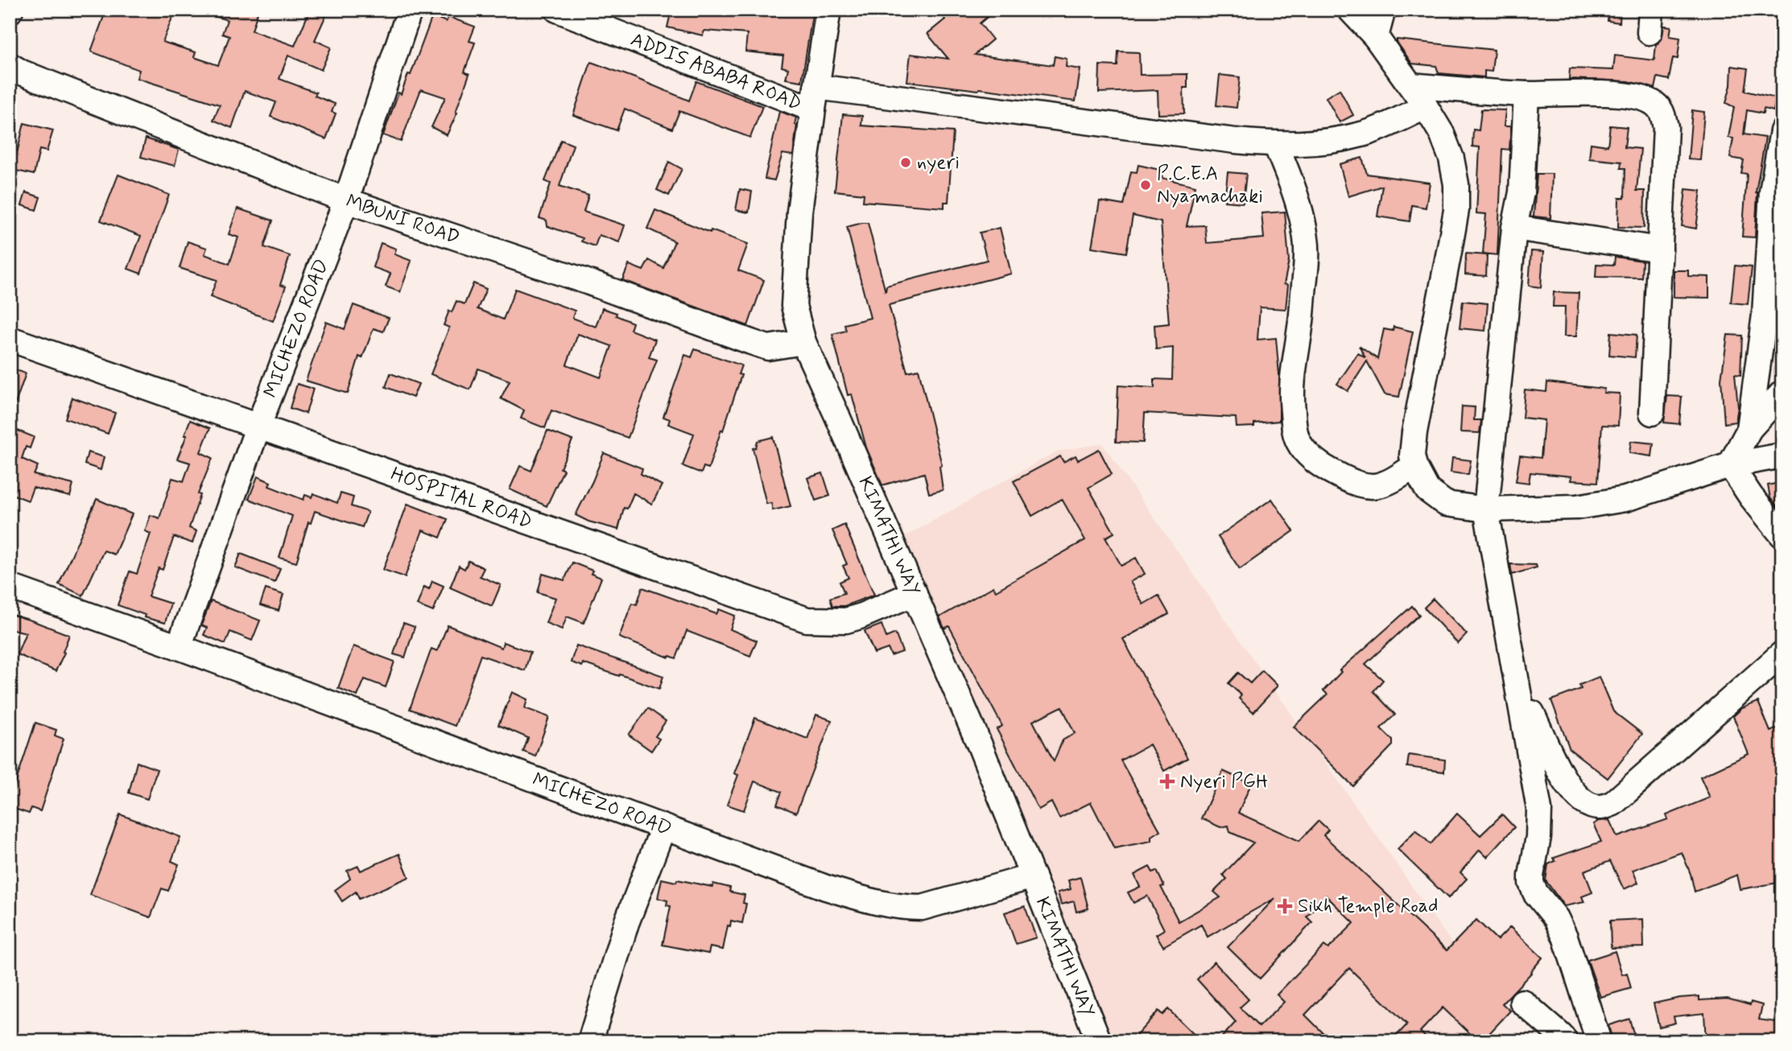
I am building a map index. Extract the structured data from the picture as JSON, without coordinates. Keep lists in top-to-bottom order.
{
  "streets": {
    "street": [
      "ADDIS ABABA ROAD",
      "MBUNI ROAD",
      "MICHEZO ROAD",
      "HOSPITAL ROAD",
      "KIMATHI WAY"
    ]
  },
  "crossings": [
    ["ADDIS ABABA ROAD", "KIMATHI WAY"],
    ["MBUNI ROAD", "MICHEZO ROAD"],
    ["MBUNI ROAD", "KIMATHI WAY"],
    ["MICHEZO ROAD", "HOSPITAL ROAD"],
    ["MICHEZO ROAD", "KIMATHI WAY"],
    ["HOSPITAL ROAD", "KIMATHI WAY"]
  ],
  "places": {
    "other": ["nyeri", "P.C.E.A Nyamachaki"],
    "health": ["Nyeri PGH", "Sikh Temple Road"]
  }
}
